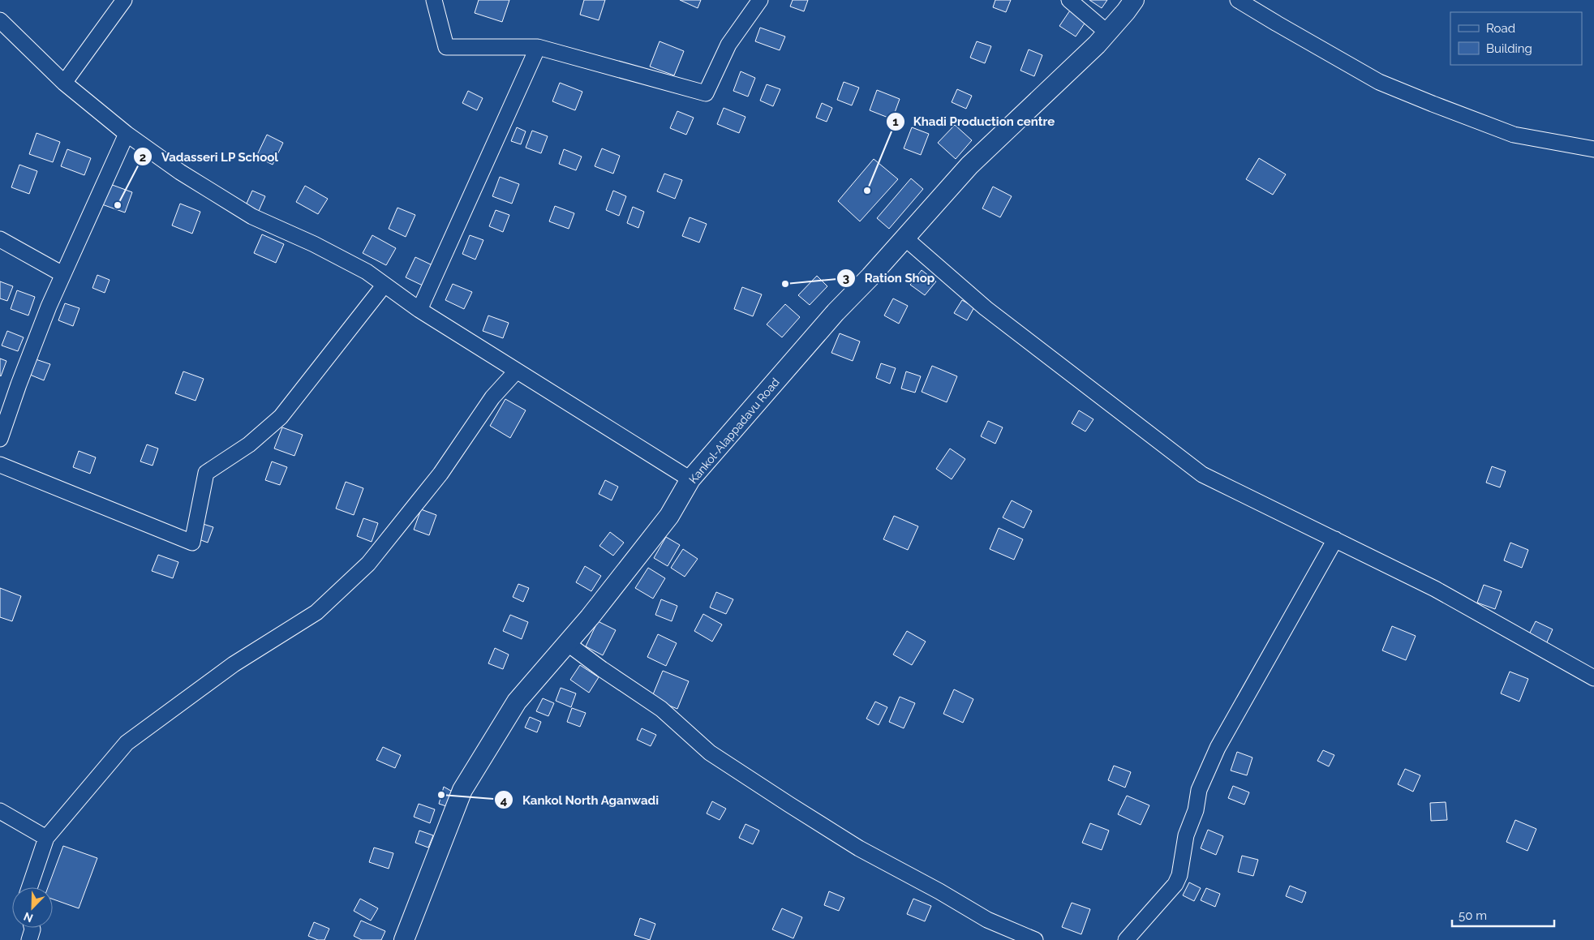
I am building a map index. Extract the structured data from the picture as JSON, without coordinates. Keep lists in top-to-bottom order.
{
  "streets": {
    "main road": ["Kankol-Alappadavu Road"]
  },
  "places": [
    "Khadi Production centre",
    "Vadasseri LP School",
    "Ration Shop",
    "Kankol North Aganwadi"
  ],
  "legend": ["Road", "Building"],
  "scale_bar": "50 m",
  "north": "bottom left"
}
